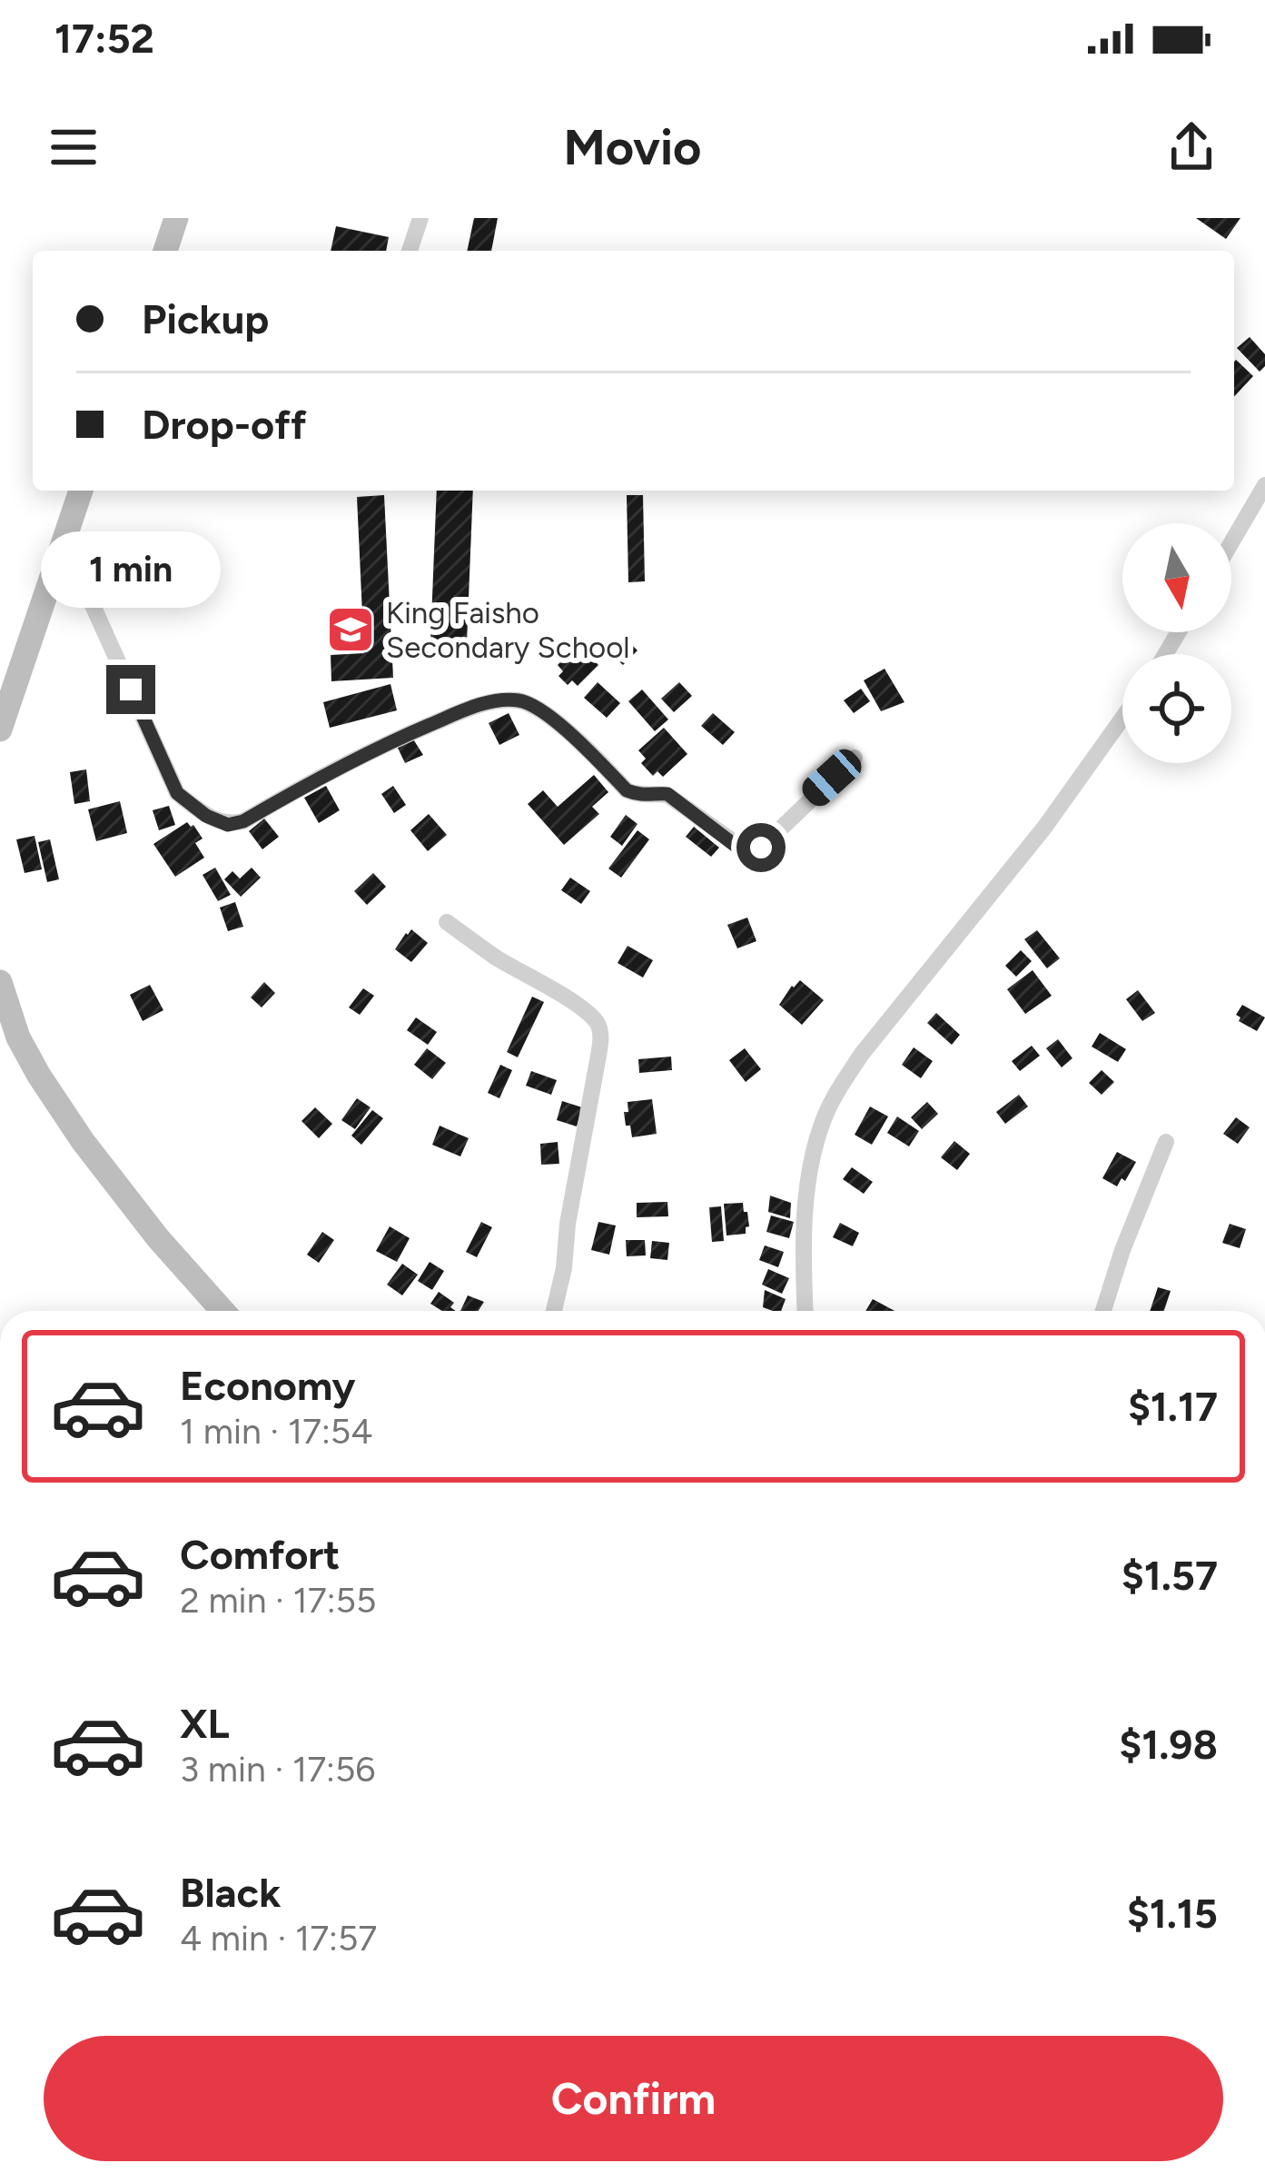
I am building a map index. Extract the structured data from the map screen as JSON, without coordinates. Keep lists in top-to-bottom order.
{
  "places": {
    "school or university": ["King Faisho Secondary School"]
  },
  "north": "bottom",
  "page": {
    "status": "17:52",
    "header": "Movio",
    "banner": ["Pickup", "Drop-off"],
    "bubble": "1 min",
    "list": [
      {
        "name": "Economy",
        "note": "1 min · 17:54",
        "value": "$1.17"
      },
      {
        "name": "Comfort",
        "note": "2 min · 17:55",
        "value": "$1.57"
      },
      {
        "name": "XL",
        "note": "3 min · 17:56",
        "value": "$1.98"
      },
      {
        "name": "Black",
        "note": "4 min · 17:57",
        "value": "$1.15"
      }
    ],
    "buttons": "Confirm"
  }
}
